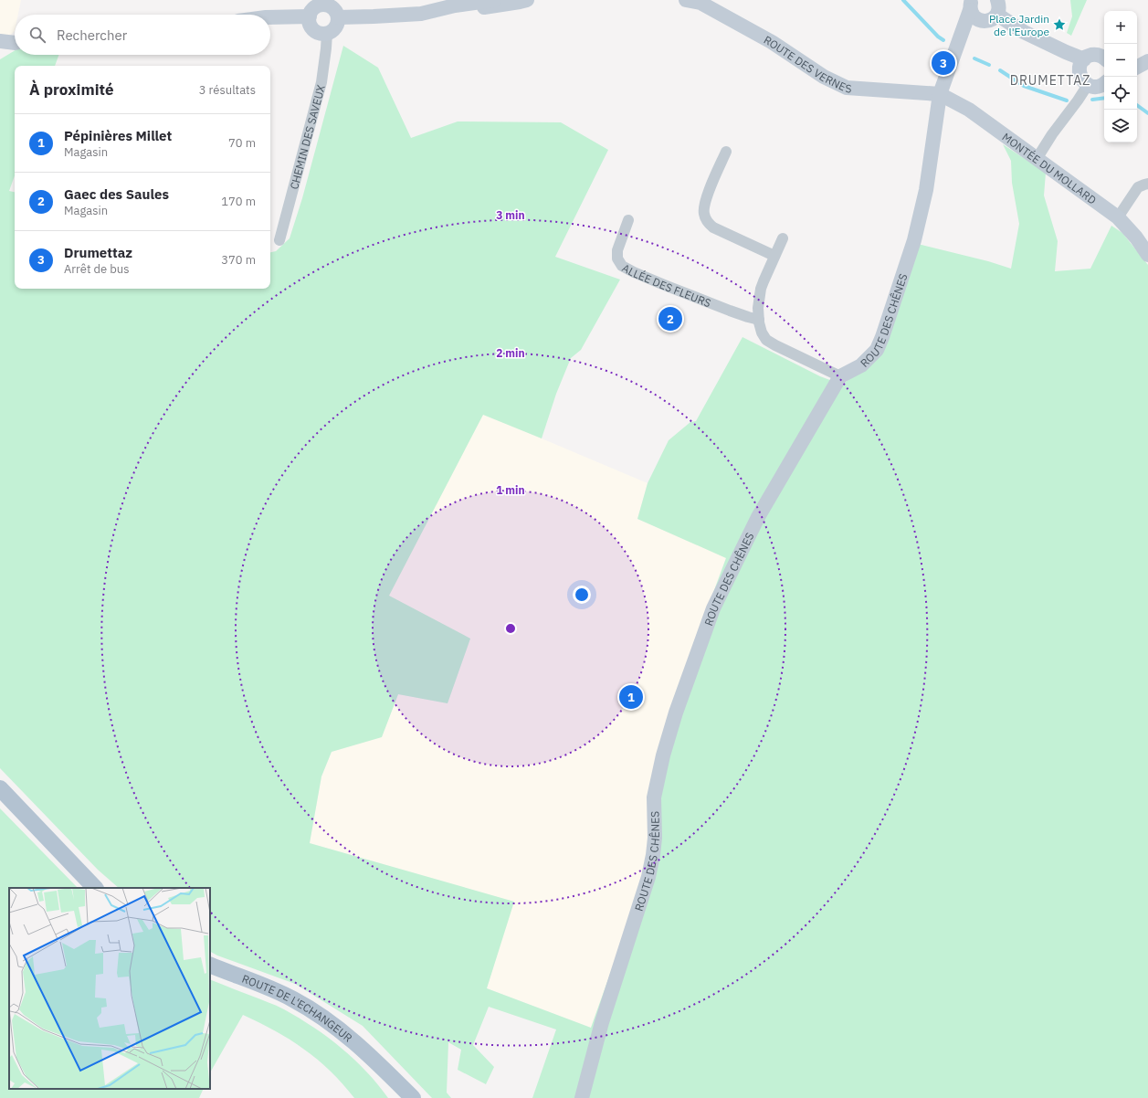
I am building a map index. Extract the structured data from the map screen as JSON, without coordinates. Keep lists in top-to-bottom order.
{
  "streets": {
    "main road": ["ROUTE DE L'ECHANGEUR"],
    "street": [
      "ROUTE DES VERNES",
      "CHEMIN DES SAVEUX",
      "MONTÉE DU MOLLARD",
      "ALLÉE DES FLEURS",
      "ROUTE DES CHÊNES"
    ]
  },
  "crossings": [
    ["ROUTE DES VERNES", "MONTÉE DU MOLLARD"],
    ["ROUTE DES VERNES", "ROUTE DES CHÊNES"],
    ["MONTÉE DU MOLLARD", "ROUTE DES CHÊNES"]
  ],
  "districts": ["DRUMETTAZ"],
  "places": {
    "place": ["Place Jardin de l'Europe"]
  },
  "page": {
    "map_buttons": ["+", "−"],
    "search": "Rechercher",
    "pins": ["3", "2", "1"],
    "heading": ["À proximité", "3 résultats"],
    "list": [
      {
        "mark": "1",
        "name": "Pépinières Millet",
        "note": "Magasin",
        "value": "70 m"
      },
      {
        "mark": "2",
        "name": "Gaec des Saules",
        "note": "Magasin",
        "value": "170 m"
      },
      {
        "mark": "3",
        "name": "Drumettaz",
        "note": "Arrêt de bus",
        "value": "370 m"
      }
    ]
  },
  "rings": ["3 min", "2 min", "1 min"]
}
